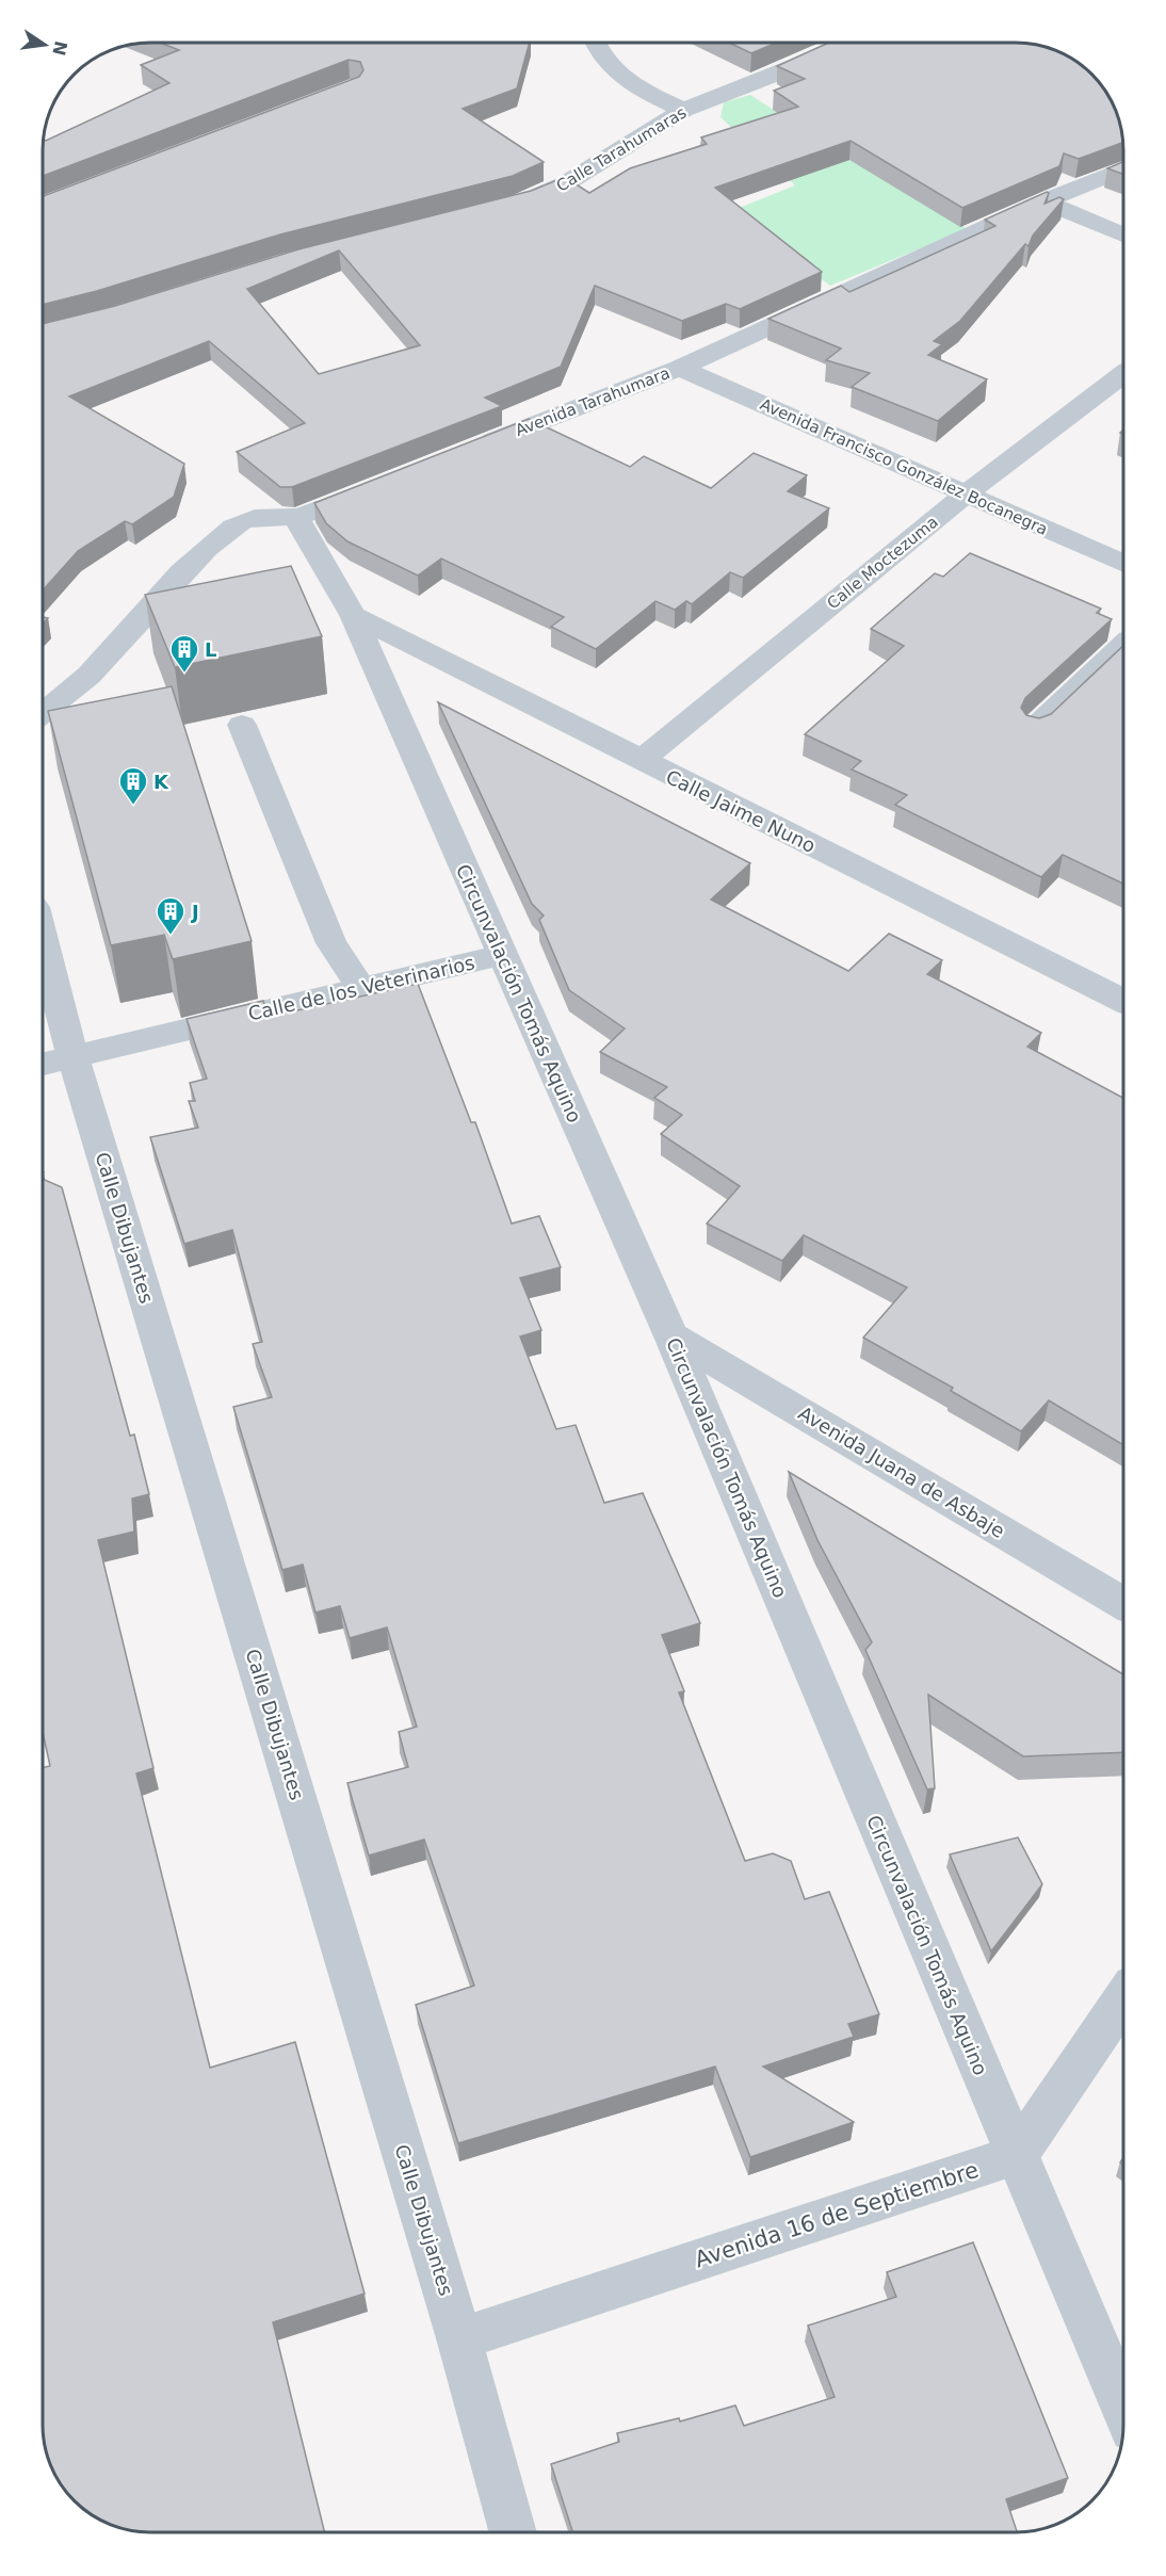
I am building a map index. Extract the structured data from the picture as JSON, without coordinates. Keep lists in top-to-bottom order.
{
  "streets": {
    "street": [
      "Calle Tarahumaras",
      "Avenida Tarahumara",
      "Avenida Francisco González Bocanegra",
      "Calle Moctezuma",
      "Calle Jaime Nuno",
      "Calle de los Veterinarios",
      "Circunvalación Tomás Aquino",
      "Calle Dibujantes",
      "Avenida Juana de Asbaje",
      "Avenida 16 de Septiembre"
    ]
  },
  "crossings": [
    ["Avenida Tarahumara", "Avenida Francisco González Bocanegra"],
    ["Avenida Francisco González Bocanegra", "Calle Moctezuma"],
    ["Calle Moctezuma", "Calle Jaime Nuno"],
    ["Calle Jaime Nuno", "Circunvalación Tomás Aquino"],
    ["Calle de los Veterinarios", "Circunvalación Tomás Aquino"],
    ["Calle de los Veterinarios", "Calle Dibujantes"],
    ["Circunvalación Tomás Aquino", "Avenida Juana de Asbaje"],
    ["Circunvalación Tomás Aquino", "Avenida 16 de Septiembre"],
    ["Calle Dibujantes", "Avenida 16 de Septiembre"]
  ],
  "places": {
    "building": ["L", "K", "J"]
  },
  "north": "right"
}
